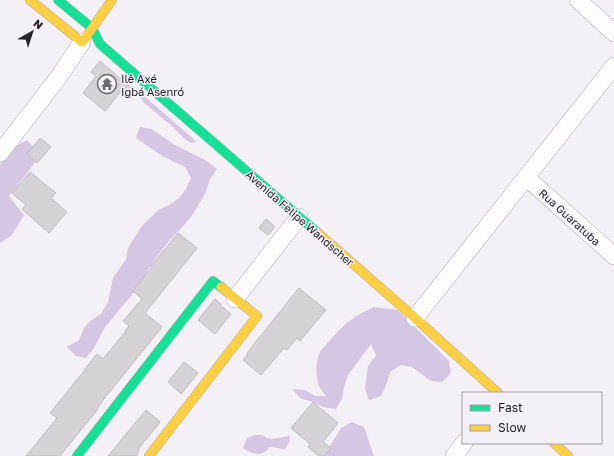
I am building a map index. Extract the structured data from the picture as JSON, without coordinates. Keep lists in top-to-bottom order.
{
  "streets": {
    "street": ["Rua Guaratuba", "Avenida Felipe Wandscher"]
  },
  "places": {
    "temple": ["Ilê Axé Igbá Asenró"]
  },
  "legend": ["Fast", "Slow"],
  "north": "top right"
}
